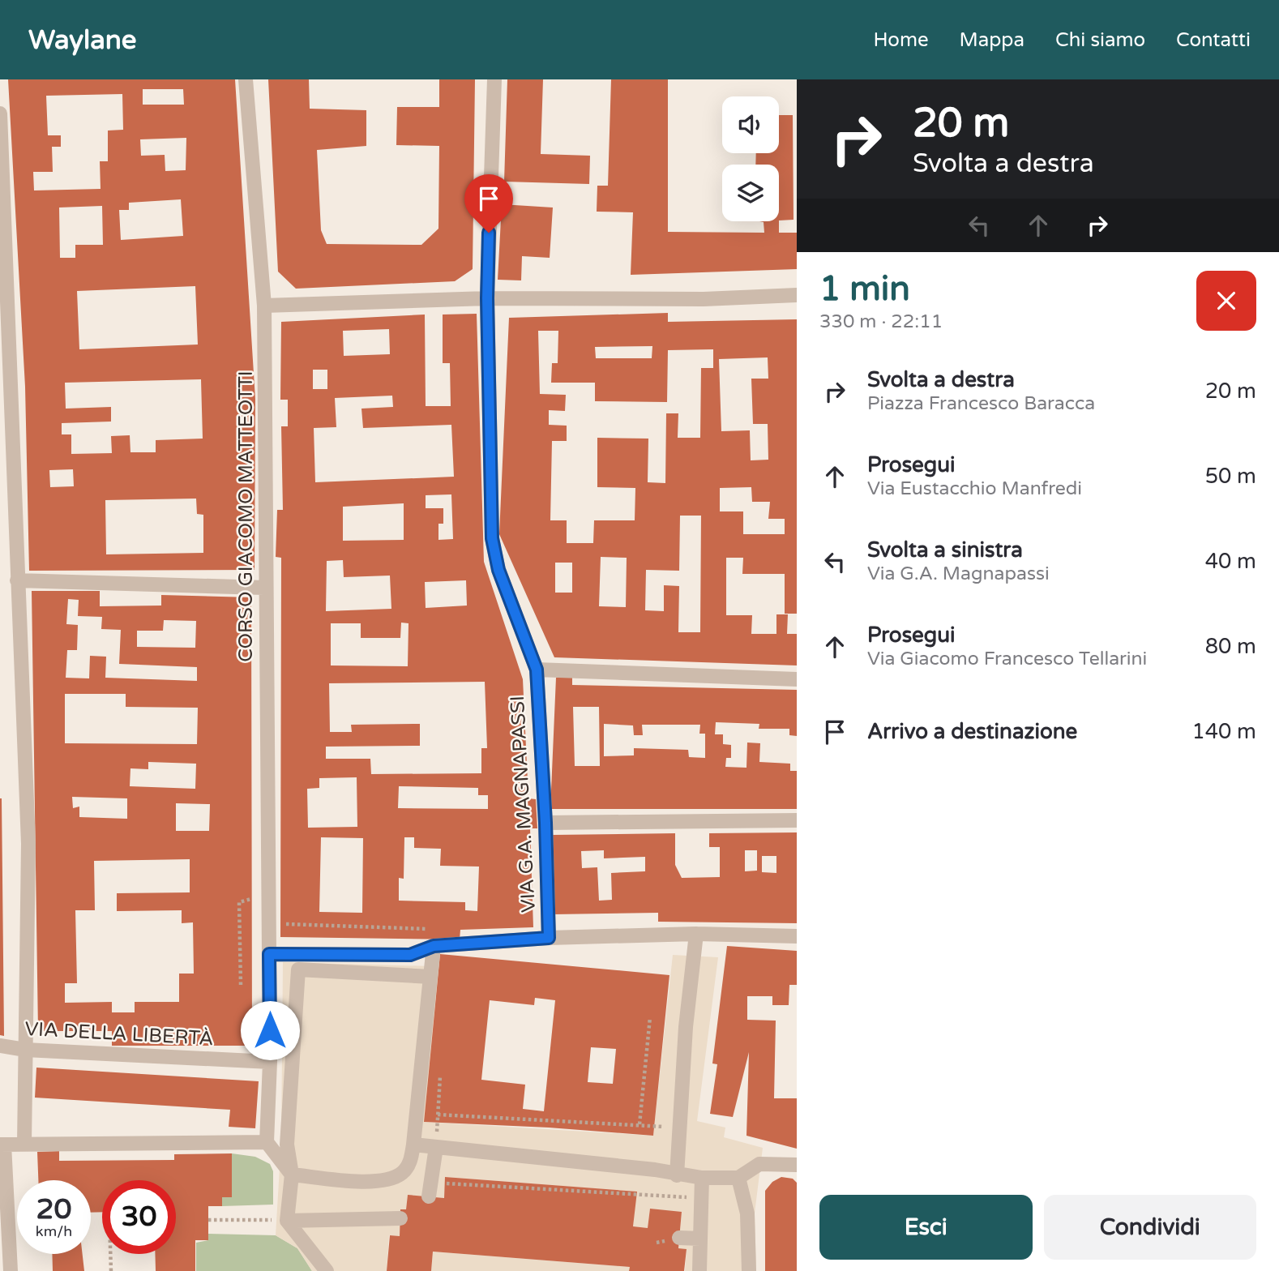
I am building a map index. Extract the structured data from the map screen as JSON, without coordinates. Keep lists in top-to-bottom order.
{
  "streets": {
    "street": ["CORSO GIACOMO MATTEOTTI", "VIA G.A. MAGNAPASSI", "VIA DELLA LIBERTÀ"]
  },
  "crossings": [
    ["CORSO GIACOMO MATTEOTTI", "VIA DELLA LIBERTÀ"]
  ],
  "page": {
    "header": "Waylane",
    "nav": [
      "Home",
      "Mappa",
      "Chi siamo",
      "Contatti"
    ],
    "turn": ["20 m", "Svolta a destra"],
    "heading": ["1 min", "330 m · 22:11"],
    "list": [
      {
        "name": "Svolta a destra",
        "note": "Piazza Francesco Baracca",
        "value": "20 m"
      },
      {
        "name": "Prosegui",
        "note": "Via Eustacchio Manfredi",
        "value": "50 m"
      },
      {
        "name": "Svolta a sinistra",
        "note": "Via G.A. Magnapassi",
        "value": "40 m"
      },
      {
        "name": "Prosegui",
        "note": "Via Giacomo Francesco Tellarini",
        "value": "80 m"
      },
      {
        "name": "Arrivo a destinazione",
        "value": "140 m"
      }
    ],
    "speed": "20 km/h",
    "limit": "30",
    "buttons": ["Esci", "Condividi"]
  }
}
